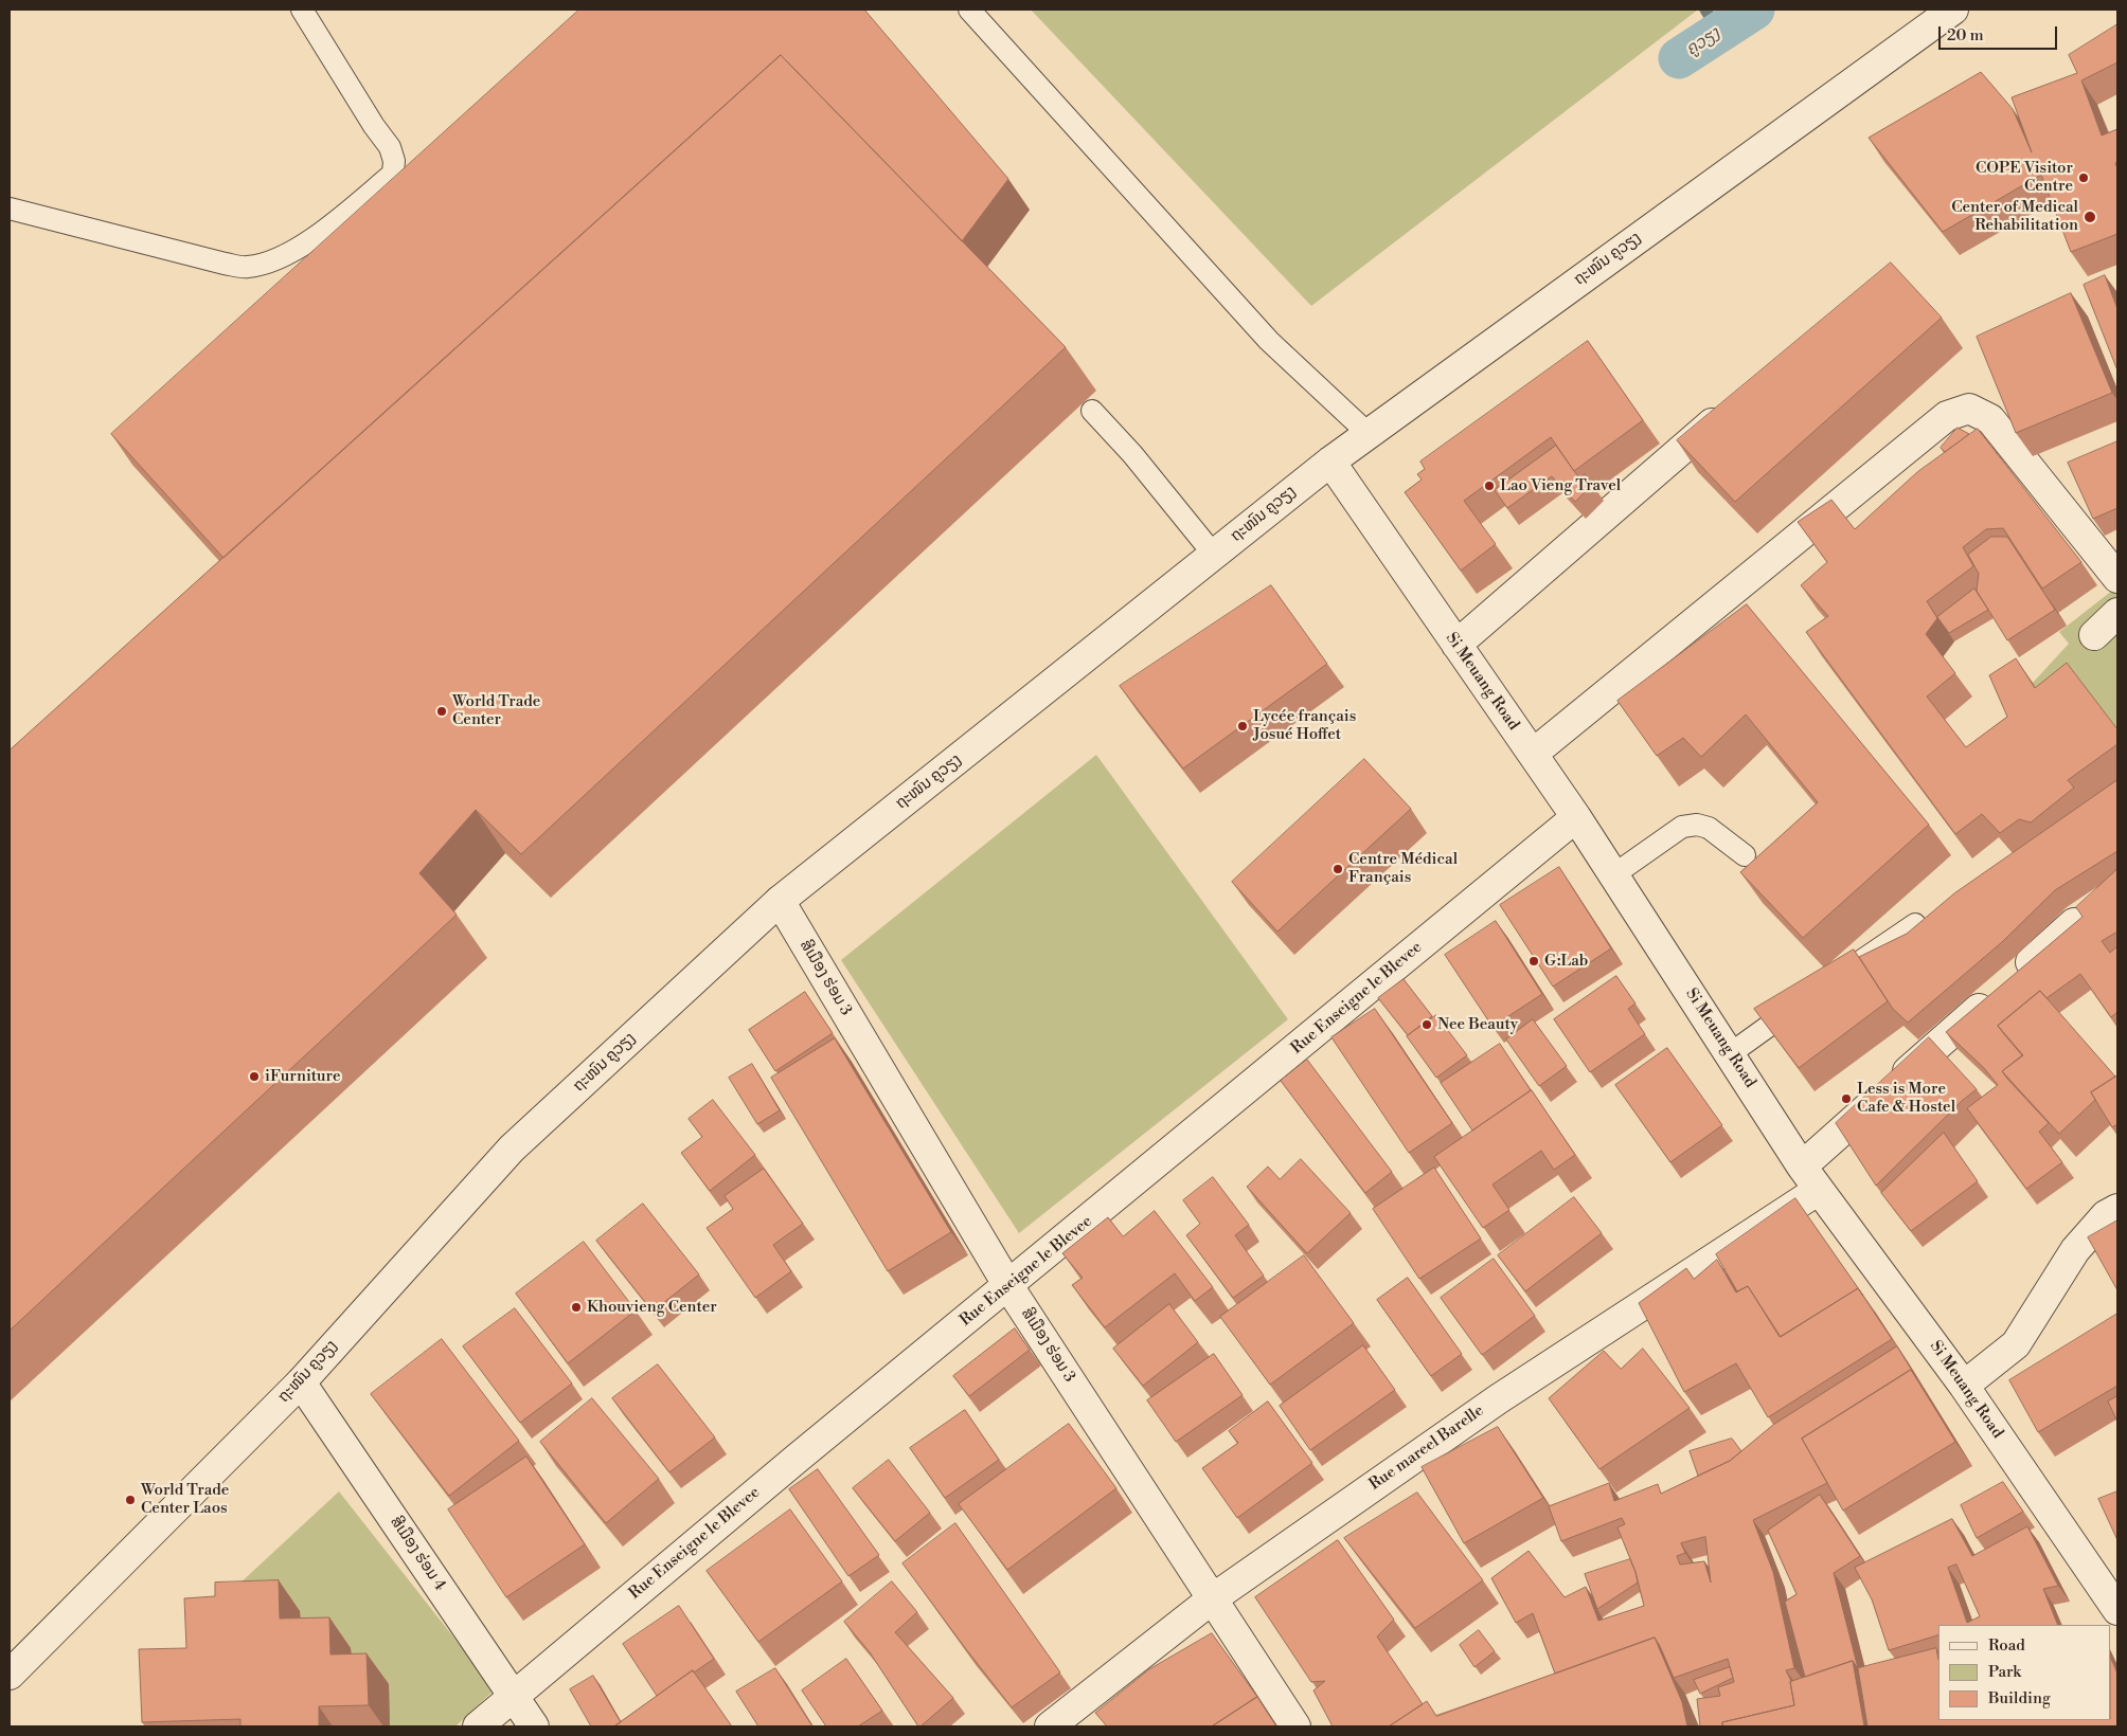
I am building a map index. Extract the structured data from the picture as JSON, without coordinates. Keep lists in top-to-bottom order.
{
  "streets": {
    "street": [
      "ຖະໜົນ ຄູວຽງ",
      "Si Meuang Road",
      "ສີເມືອງ ຮ່ອມ 3",
      "Rue Enseigne le Blevee",
      "Rue mareel Barelle",
      "ສີເມືອງ ຮ່ອມ 4"
    ]
  },
  "crossings": [
    ["ຖະໜົນ ຄູວຽງ", "Si Meuang Road"],
    ["ຖະໜົນ ຄູວຽງ", "ສີເມືອງ ຮ່ອມ 3"],
    ["ຖະໜົນ ຄູວຽງ", "ສີເມືອງ ຮ່ອມ 4"],
    ["Si Meuang Road", "Rue Enseigne le Blevee"],
    ["Si Meuang Road", "Rue mareel Barelle"],
    ["ສີເມືອງ ຮ່ອມ 3", "Rue Enseigne le Blevee"],
    ["ສີເມືອງ ຮ່ອມ 3", "Rue mareel Barelle"],
    ["Rue Enseigne le Blevee", "ສີເມືອງ ຮ່ອມ 4"]
  ],
  "water": ["ຄູວຽງ"],
  "places": [
    "COPE Visitor Centre",
    "Center of Medical Rehabilitation",
    "Lao Vieng Travel",
    "World Trade Center",
    "Lycée français Josué Hoffet",
    "Centre Médical Français",
    "G:Lab",
    "Nee Beauty",
    "iFurniture",
    "Less is More Cafe & Hostel",
    "Khouvieng Center",
    "World Trade Center Laos"
  ],
  "legend": ["Road", "Park", "Building"],
  "scale_bar": "20 m"
}
